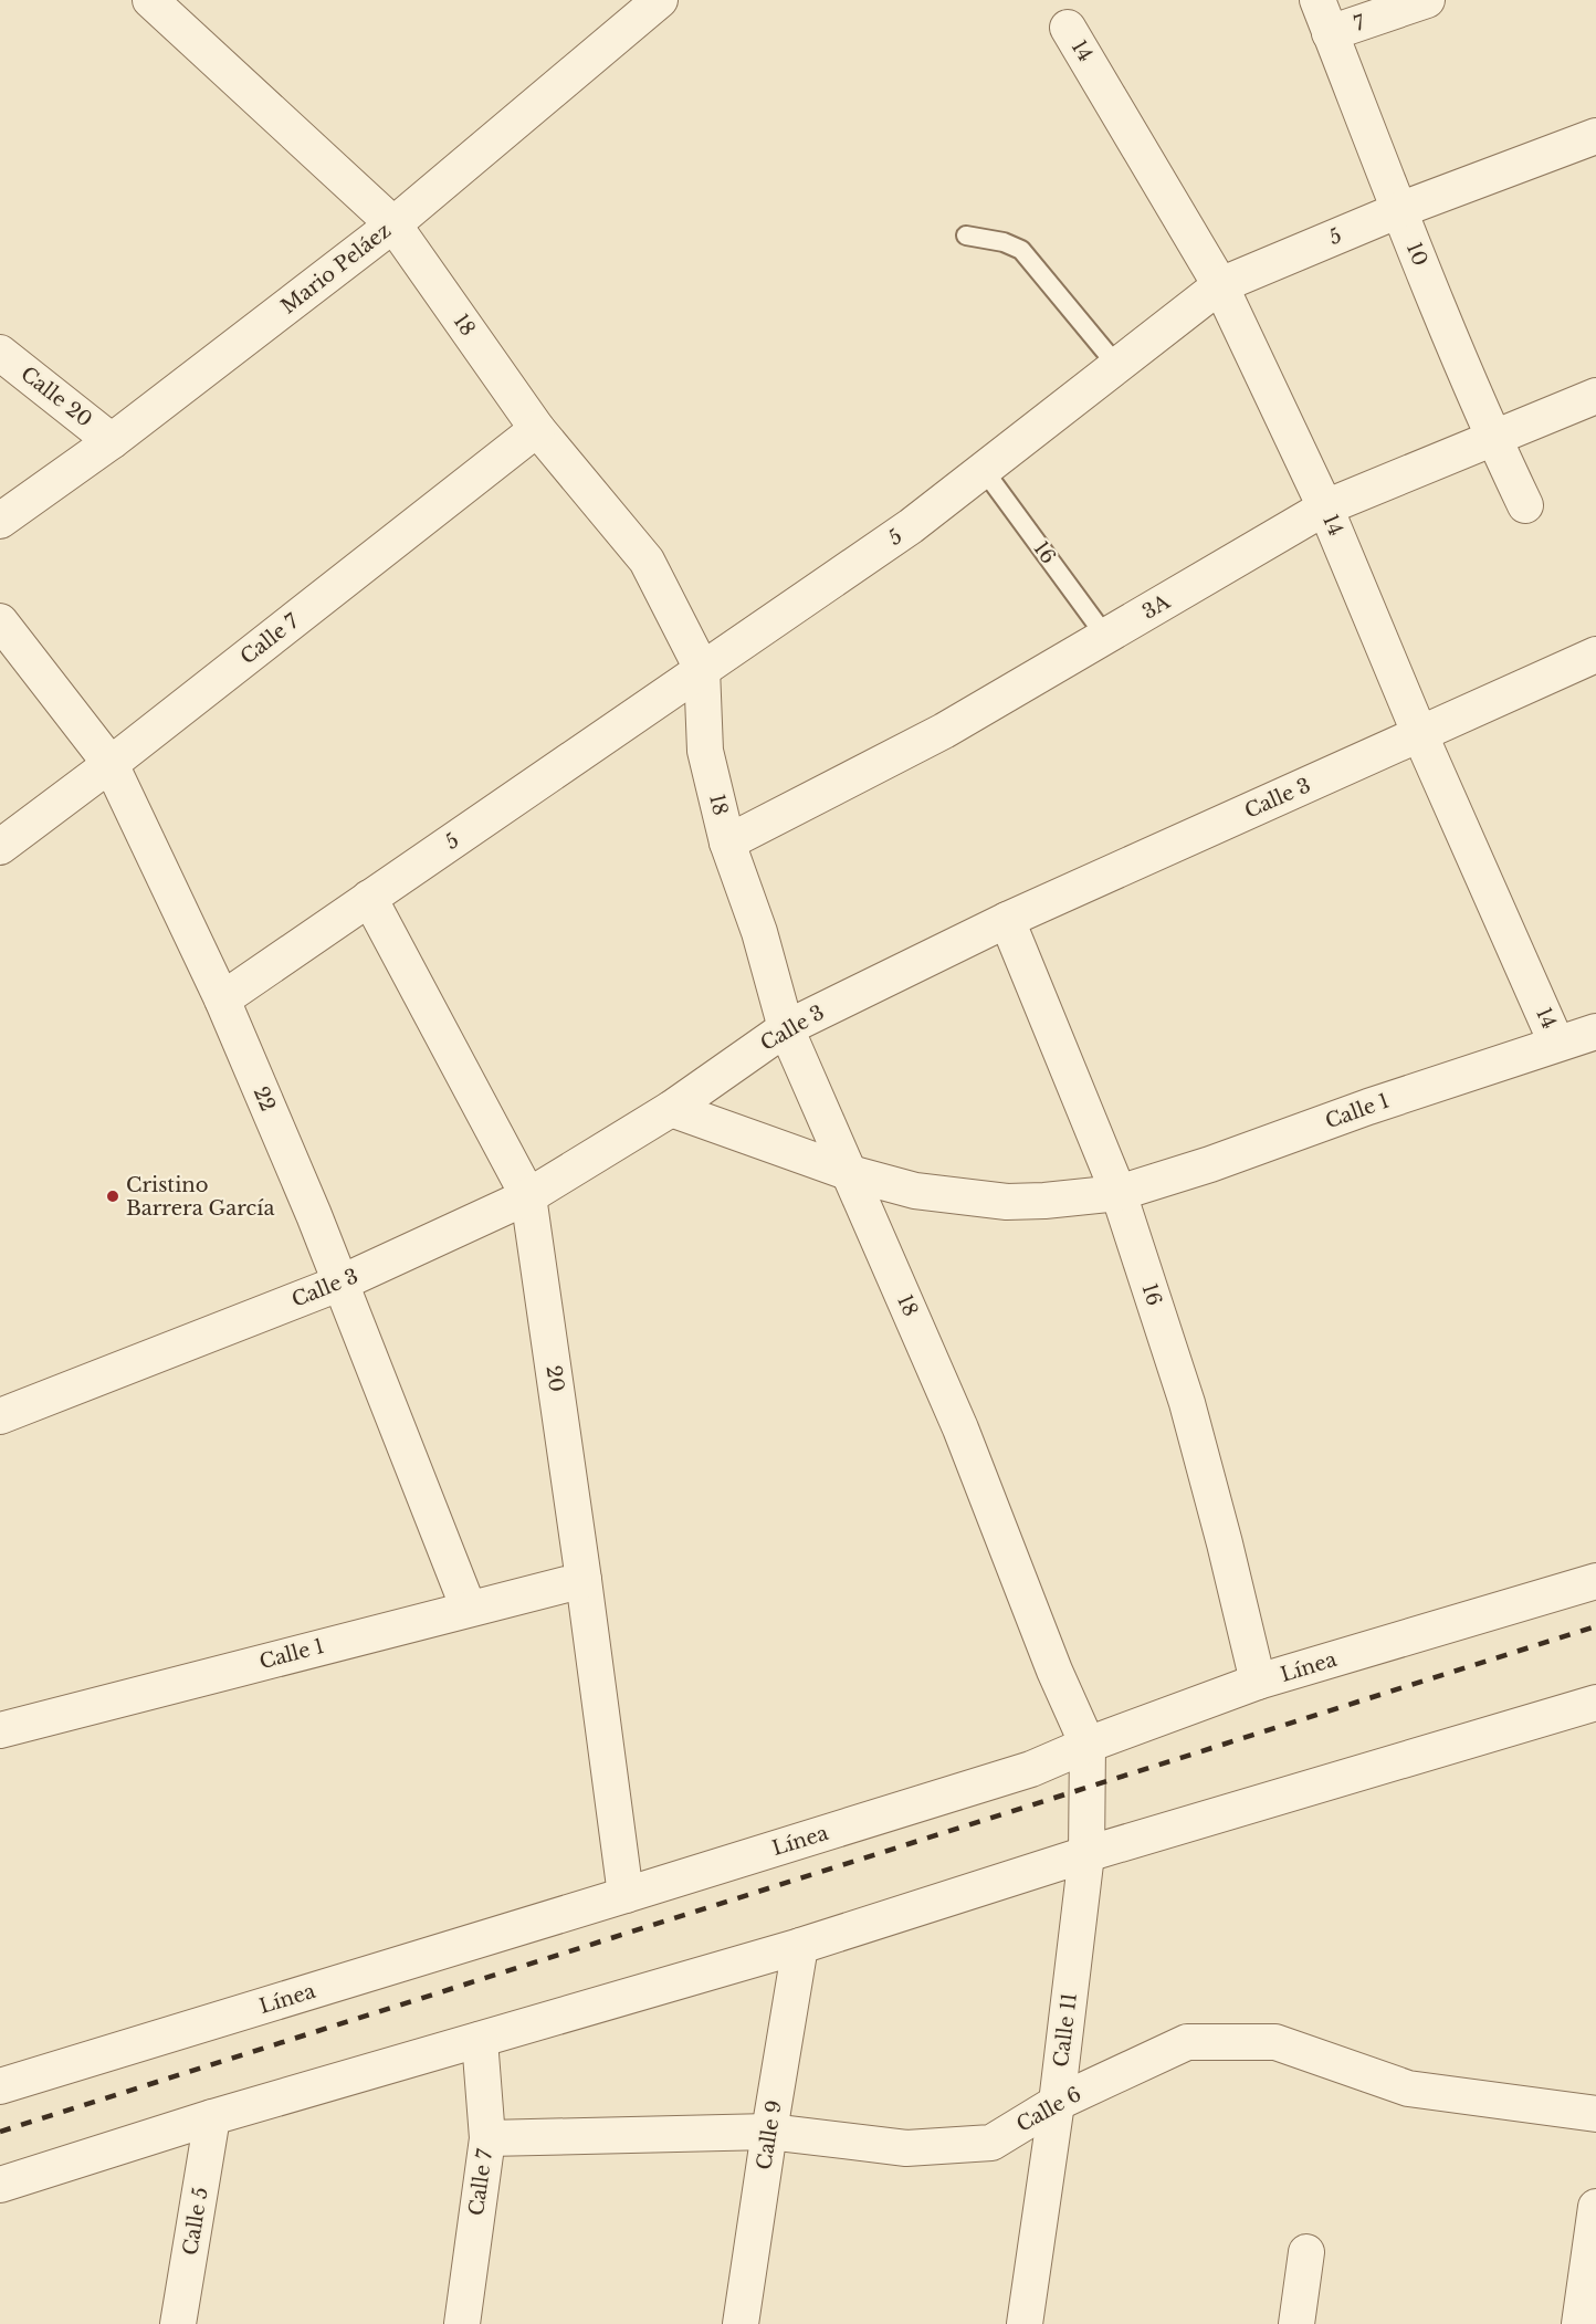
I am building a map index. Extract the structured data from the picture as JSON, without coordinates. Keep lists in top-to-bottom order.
{
  "streets": {
    "street": [
      "7",
      "14",
      "5",
      "10",
      "Mario Peláez",
      "18",
      "Calle 20",
      "16",
      "3A",
      "Calle 7",
      "Calle 3",
      "22",
      "Calle 1",
      "20",
      "Línea",
      "Calle 11",
      "Calle 6",
      "Calle 9",
      "Calle 5"
    ]
  },
  "crossings": [
    ["7", "10"],
    ["14", "5"],
    ["14", "3A"],
    ["14", "Calle 3"],
    ["14", "Calle 1"],
    ["5", "10"],
    ["5", "18"],
    ["5", "16"],
    ["5", "22"],
    ["5", "20"],
    ["10", "3A"],
    ["Mario Peláez", "18"],
    ["Mario Peláez", "Calle 20"],
    ["18", "3A"],
    ["18", "Calle 7"],
    ["18", "Calle 3"],
    ["18", "Calle 1"],
    ["18", "Línea"],
    ["18", "Calle 11"],
    ["16", "3A"],
    ["16", "Calle 3"],
    ["16", "Calle 1"],
    ["16", "Línea"],
    ["Calle 7", "22"],
    ["Calle 7", "Calle 6"],
    ["Calle 3", "22"],
    ["Calle 3", "Calle 1"],
    ["Calle 3", "20"],
    ["22", "Calle 1"],
    ["Calle 1", "20"],
    ["20", "Línea"],
    ["Línea", "Calle 11"],
    ["Calle 11", "Calle 6"],
    ["Calle 6", "Calle 9"]
  ],
  "places": ["Cristino Barrera García"]
}
